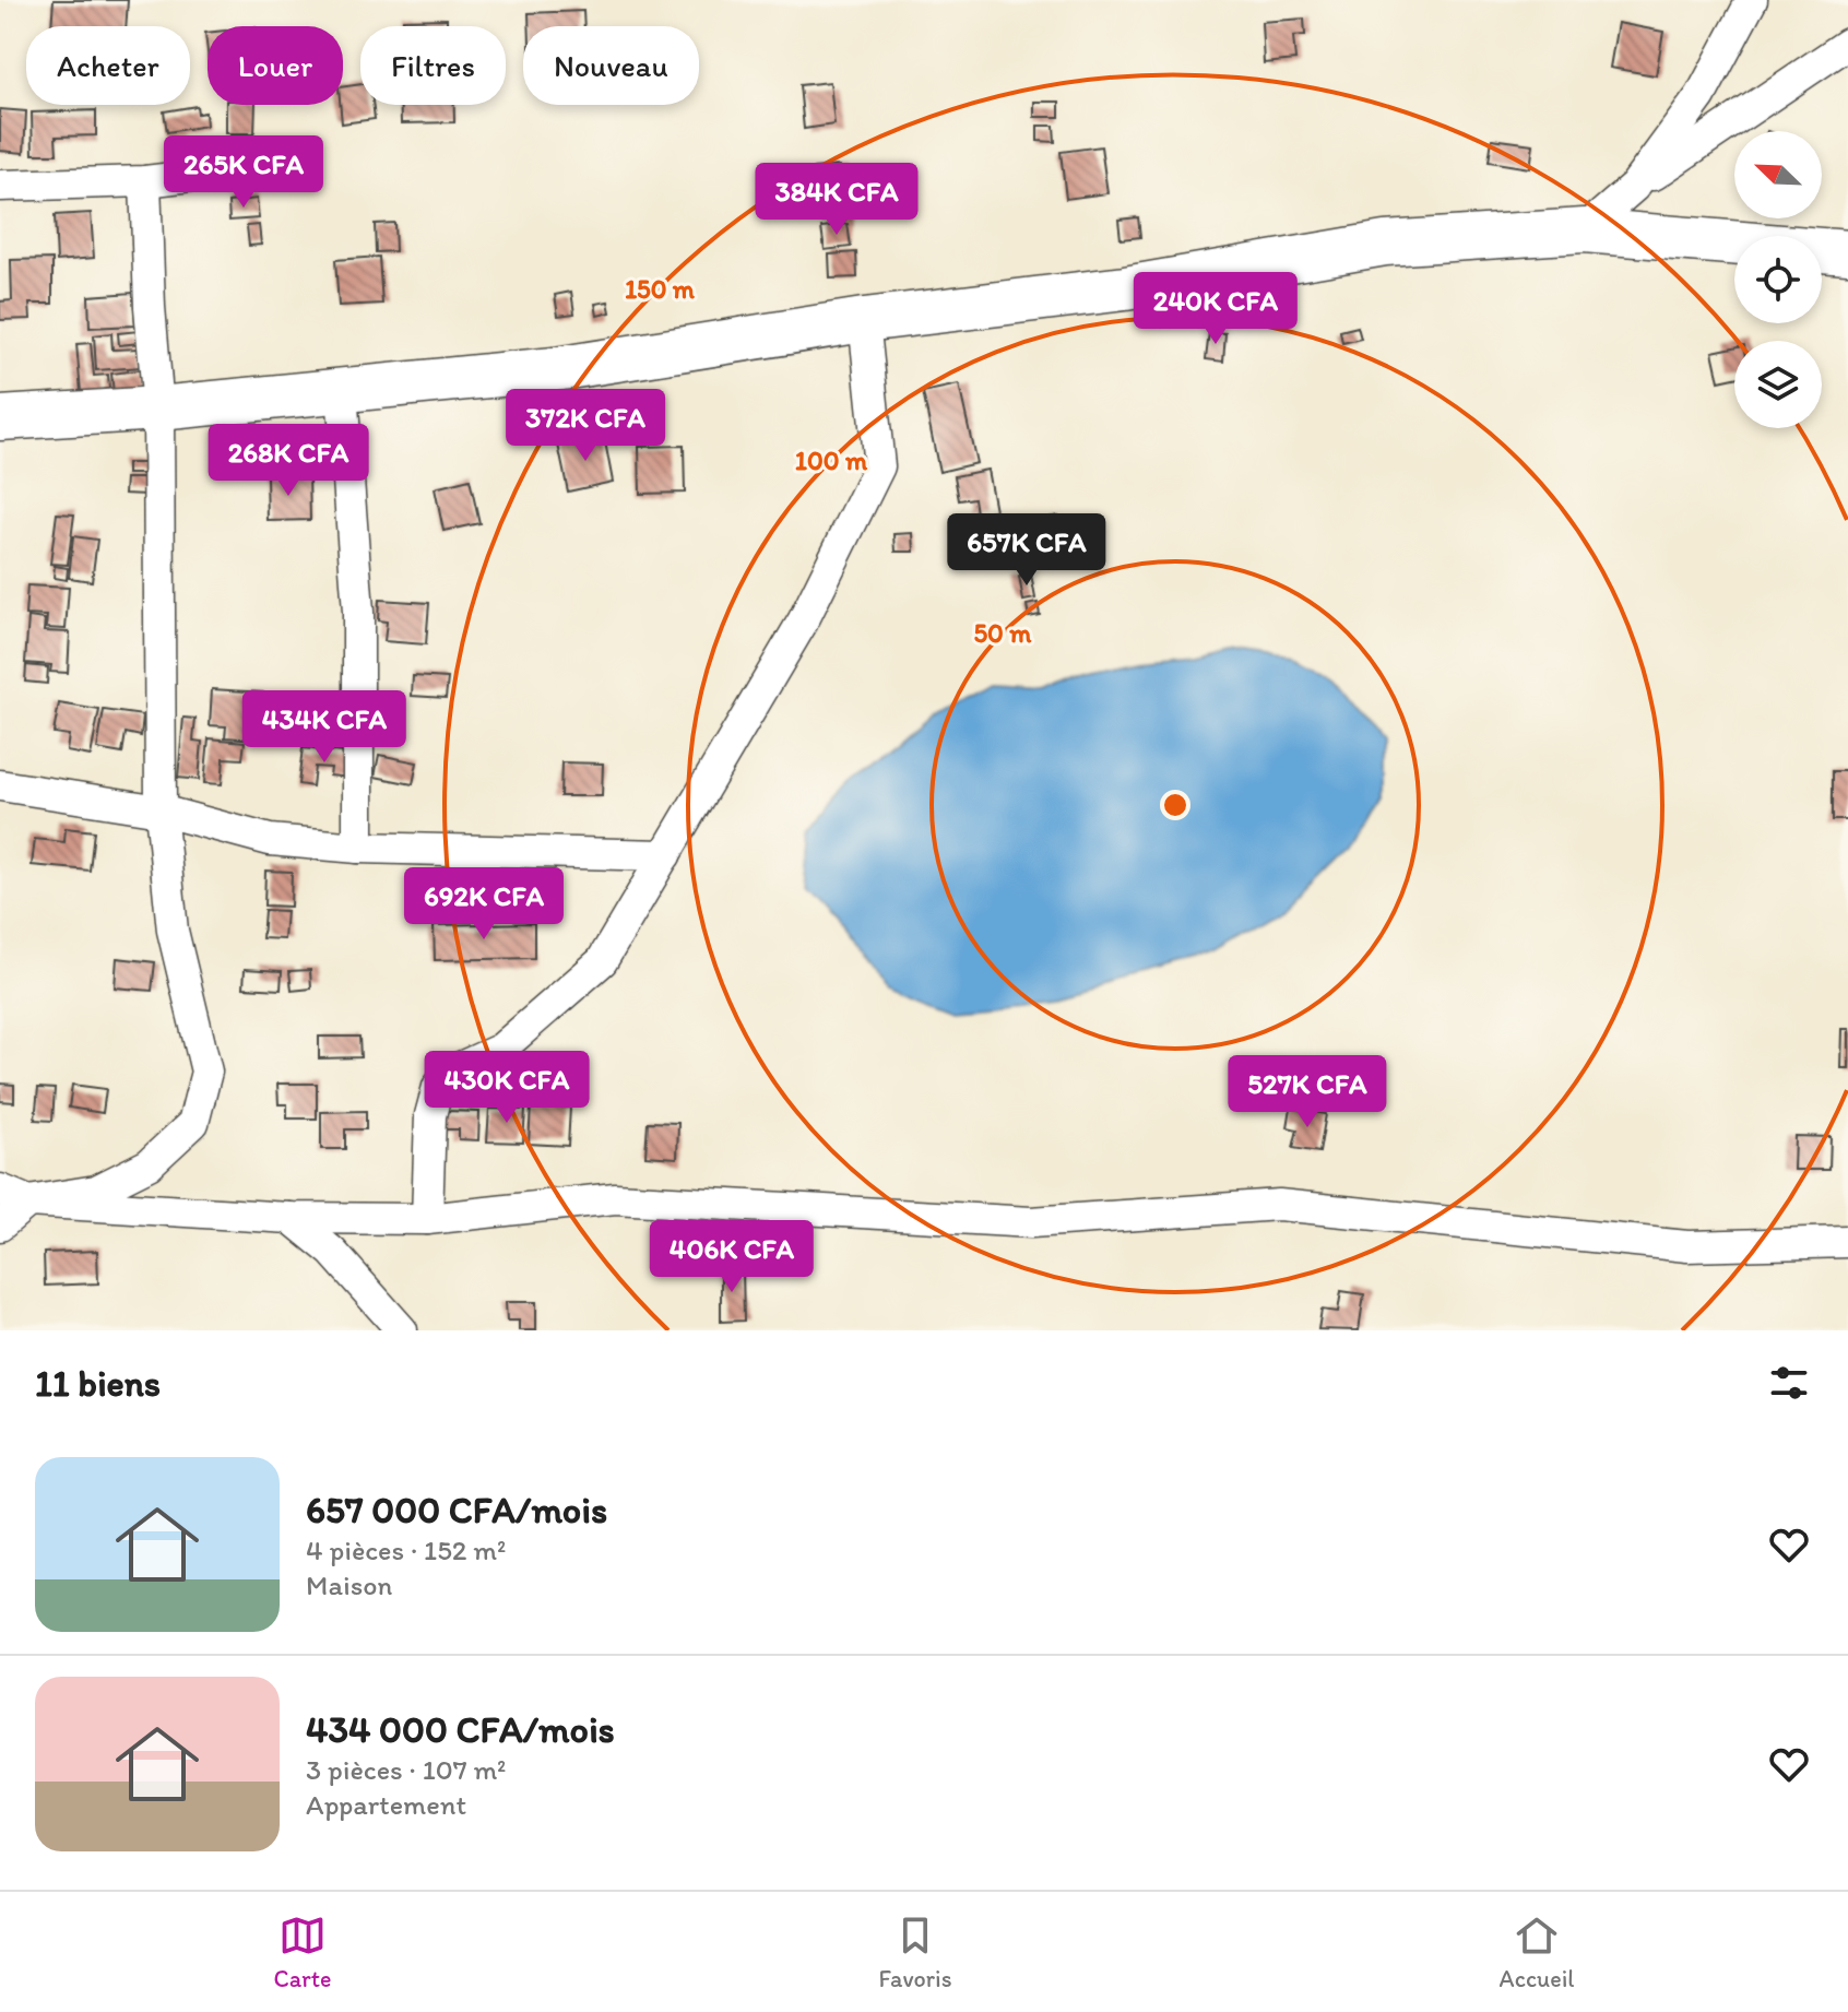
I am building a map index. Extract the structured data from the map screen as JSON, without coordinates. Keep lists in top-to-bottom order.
{
  "north": "top left",
  "page": {
    "chip": [
      "Acheter",
      "Louer",
      "Filtres",
      "Nouveau"
    ],
    "price": [
      "265K CFA",
      "384K CFA",
      "240K CFA",
      "372K CFA",
      "268K CFA",
      "657K CFA",
      "434K CFA",
      "692K CFA",
      "430K CFA",
      "527K CFA",
      "406K CFA"
    ],
    "heading": "11 biens",
    "list": [
      {
        "name": "657 000 CFA/mois",
        "note": "4 pièces · 152 m² · Maison"
      },
      {
        "name": "434 000 CFA/mois",
        "note": "3 pièces · 107 m² · Appartement"
      }
    ],
    "tabs": ["Carte", "Favoris", "Accueil"]
  },
  "rings": ["150 m", "100 m", "50 m"]
}
